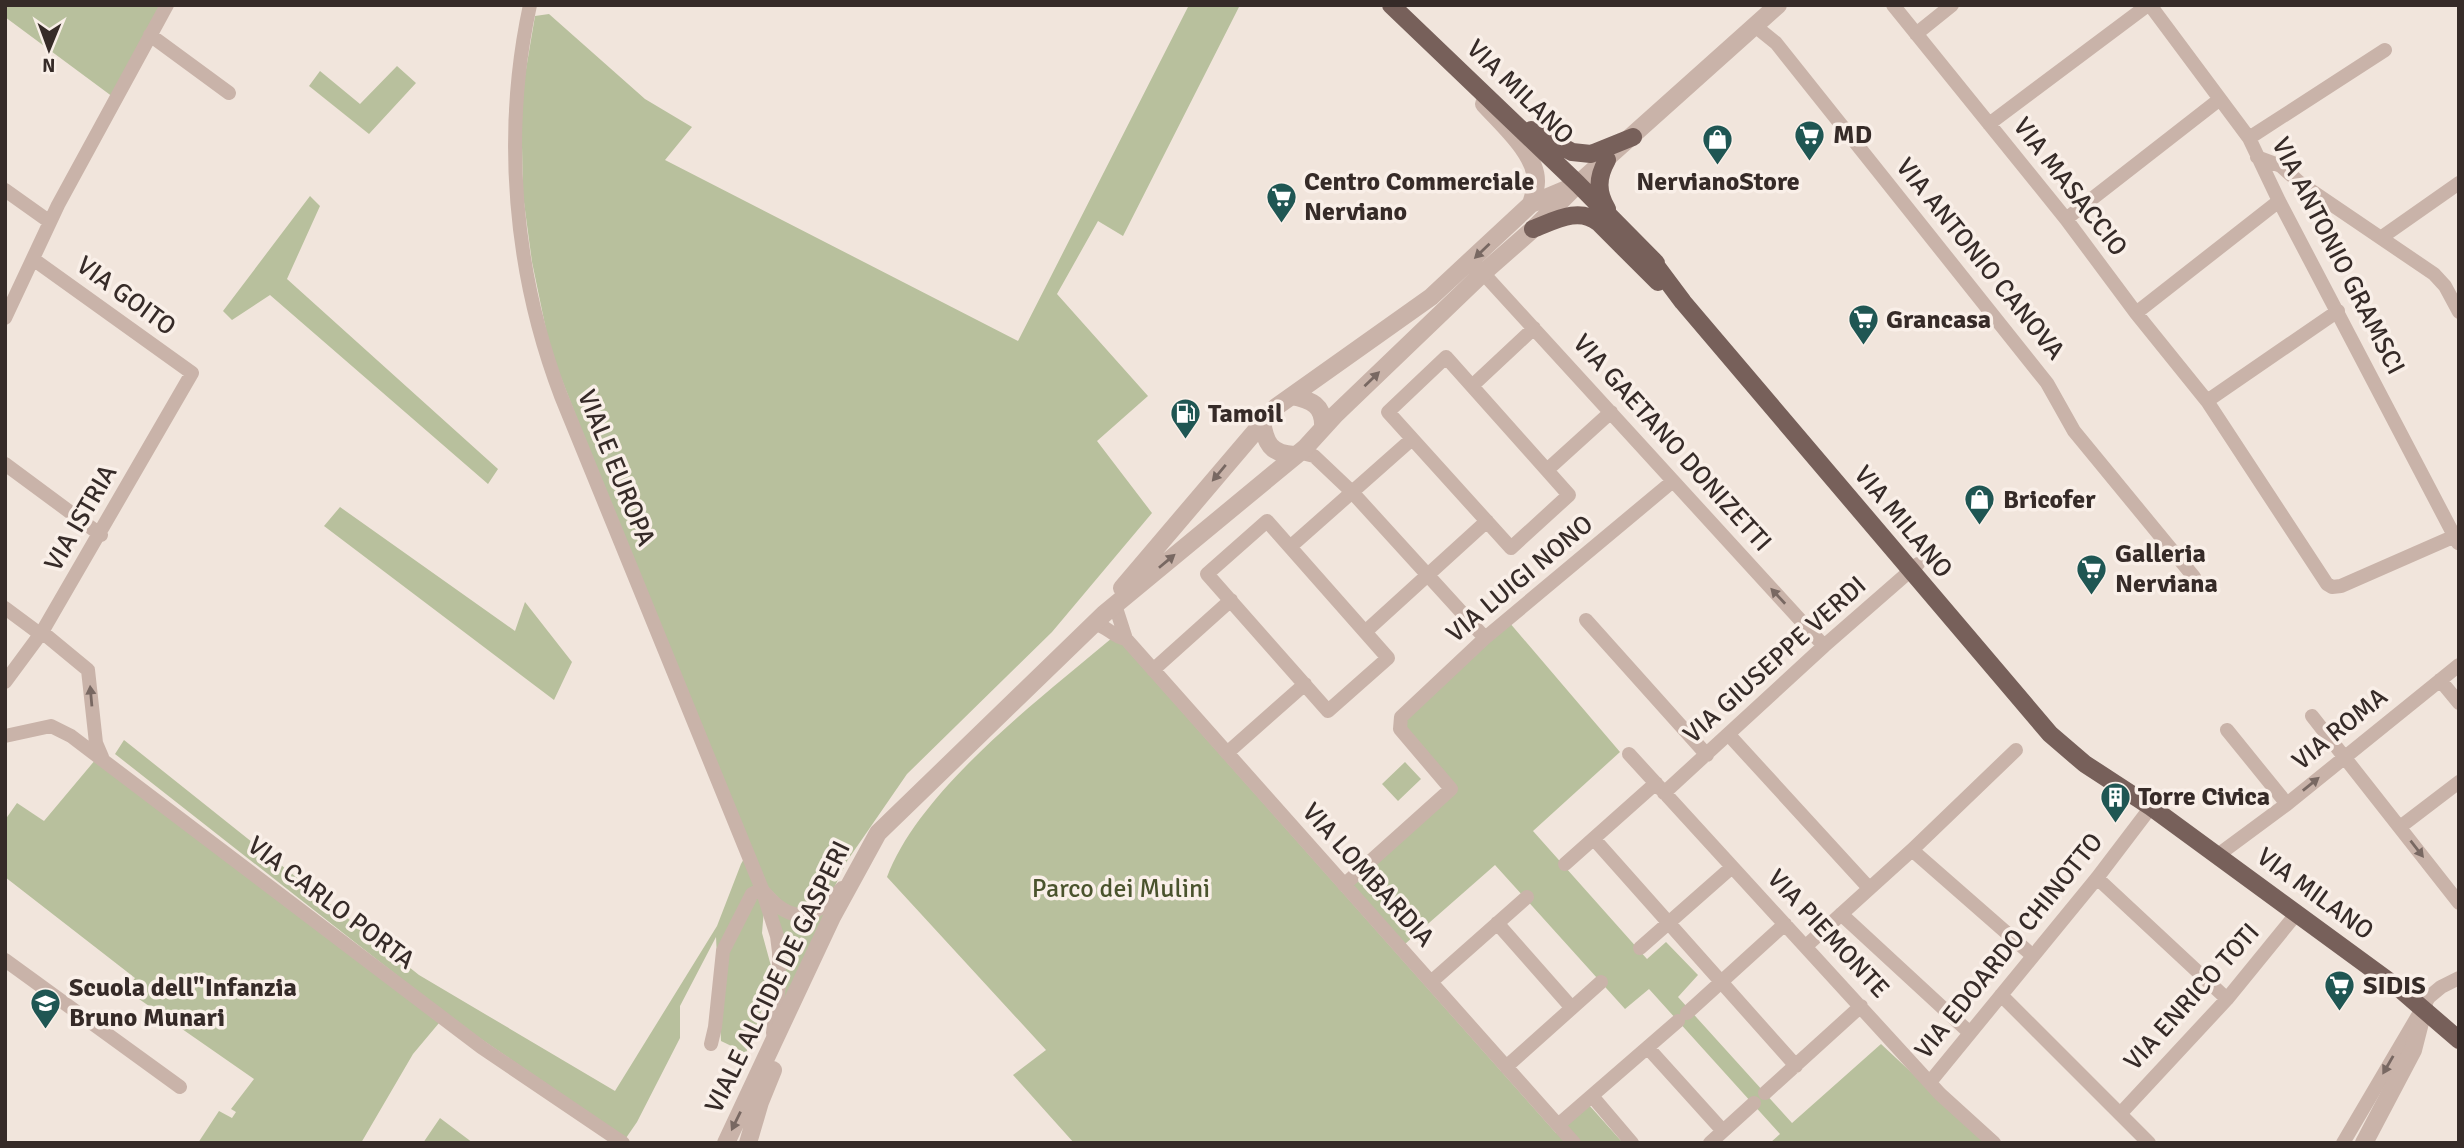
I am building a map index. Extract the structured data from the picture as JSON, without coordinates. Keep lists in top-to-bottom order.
{
  "streets": {
    "main road": ["VIA MILANO"],
    "street": [
      "VIA MASACCIO",
      "VIA ANTONIO GRAMSCI",
      "VIA ANTONIO CANOVA",
      "VIA GOITO",
      "VIA GAETANO DONIZETTI",
      "VIALE EUROPA",
      "VIA ISTRIA",
      "VIA LUIGI NONO",
      "VIA GIUSEPPE VERDI",
      "VIA ROMA",
      "VIA LOMBARDIA",
      "VIA CARLO PORTA",
      "VIA PIEMONTE",
      "VIA EDOARDO CHINOTTO",
      "VIALE ALCIDE DE GASPERI",
      "VIA ENRICO TOTI"
    ]
  },
  "crossings": [
    ["VIA MILANO", "VIA GIUSEPPE VERDI"],
    ["VIA MILANO", "VIA ROMA"],
    ["VIA MILANO", "VIA EDOARDO CHINOTTO"],
    ["VIA MILANO", "VIALE ALCIDE DE GASPERI"],
    ["VIA MILANO", "VIA ENRICO TOTI"],
    ["VIA MASACCIO", "VIA ANTONIO GRAMSCI"],
    ["VIA GOITO", "VIA ISTRIA"],
    ["VIA GAETANO DONIZETTI", "VIA LUIGI NONO"],
    ["VIA GAETANO DONIZETTI", "VIA GIUSEPPE VERDI"],
    ["VIA GAETANO DONIZETTI", "VIALE ALCIDE DE GASPERI"],
    ["VIALE EUROPA", "VIALE ALCIDE DE GASPERI"],
    ["VIA LUIGI NONO", "VIA LOMBARDIA"],
    ["VIA GIUSEPPE VERDI", "VIA PIEMONTE"],
    ["VIA LOMBARDIA", "VIALE ALCIDE DE GASPERI"],
    ["VIA PIEMONTE", "VIA EDOARDO CHINOTTO"]
  ],
  "one_way": ["VIA GAETANO DONIZETTI"],
  "parks": ["Parco dei Mulini"],
  "places": {
    "supermarket": [
      "MD",
      "Centro Commerciale Nerviano",
      "Grancasa",
      "Galleria Nerviana",
      "SIDIS"
    ],
    "shop": ["NervianoStore", "Bricofer"],
    "fuel station": ["Tamoil"],
    "building": ["Torre Civica"],
    "school or university": ["Scuola dell\"Infanzia Bruno Munari"]
  },
  "north": "bottom"
}
